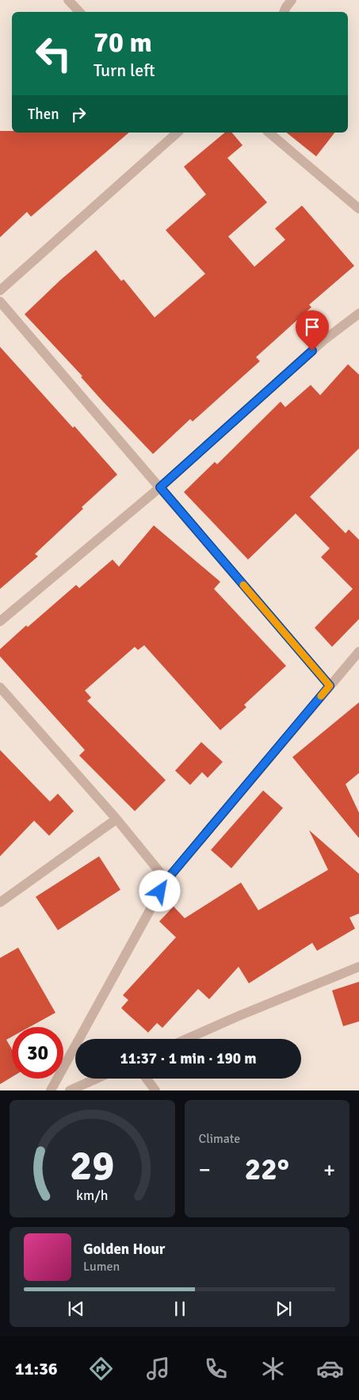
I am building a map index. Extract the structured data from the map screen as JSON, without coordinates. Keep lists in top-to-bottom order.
{
  "page": {
    "turn": ["70 m", "Turn left"],
    "then": "Then",
    "limit": "30",
    "trip": "11:37 · 1 min · 190 m",
    "tile": "Climate",
    "heat": ["−", "22°", "+"],
    "song": ["Golden Hour", "Lumen"],
    "tabs": "11:36",
    "gauge": ["29", "km/h"]
  }
}
